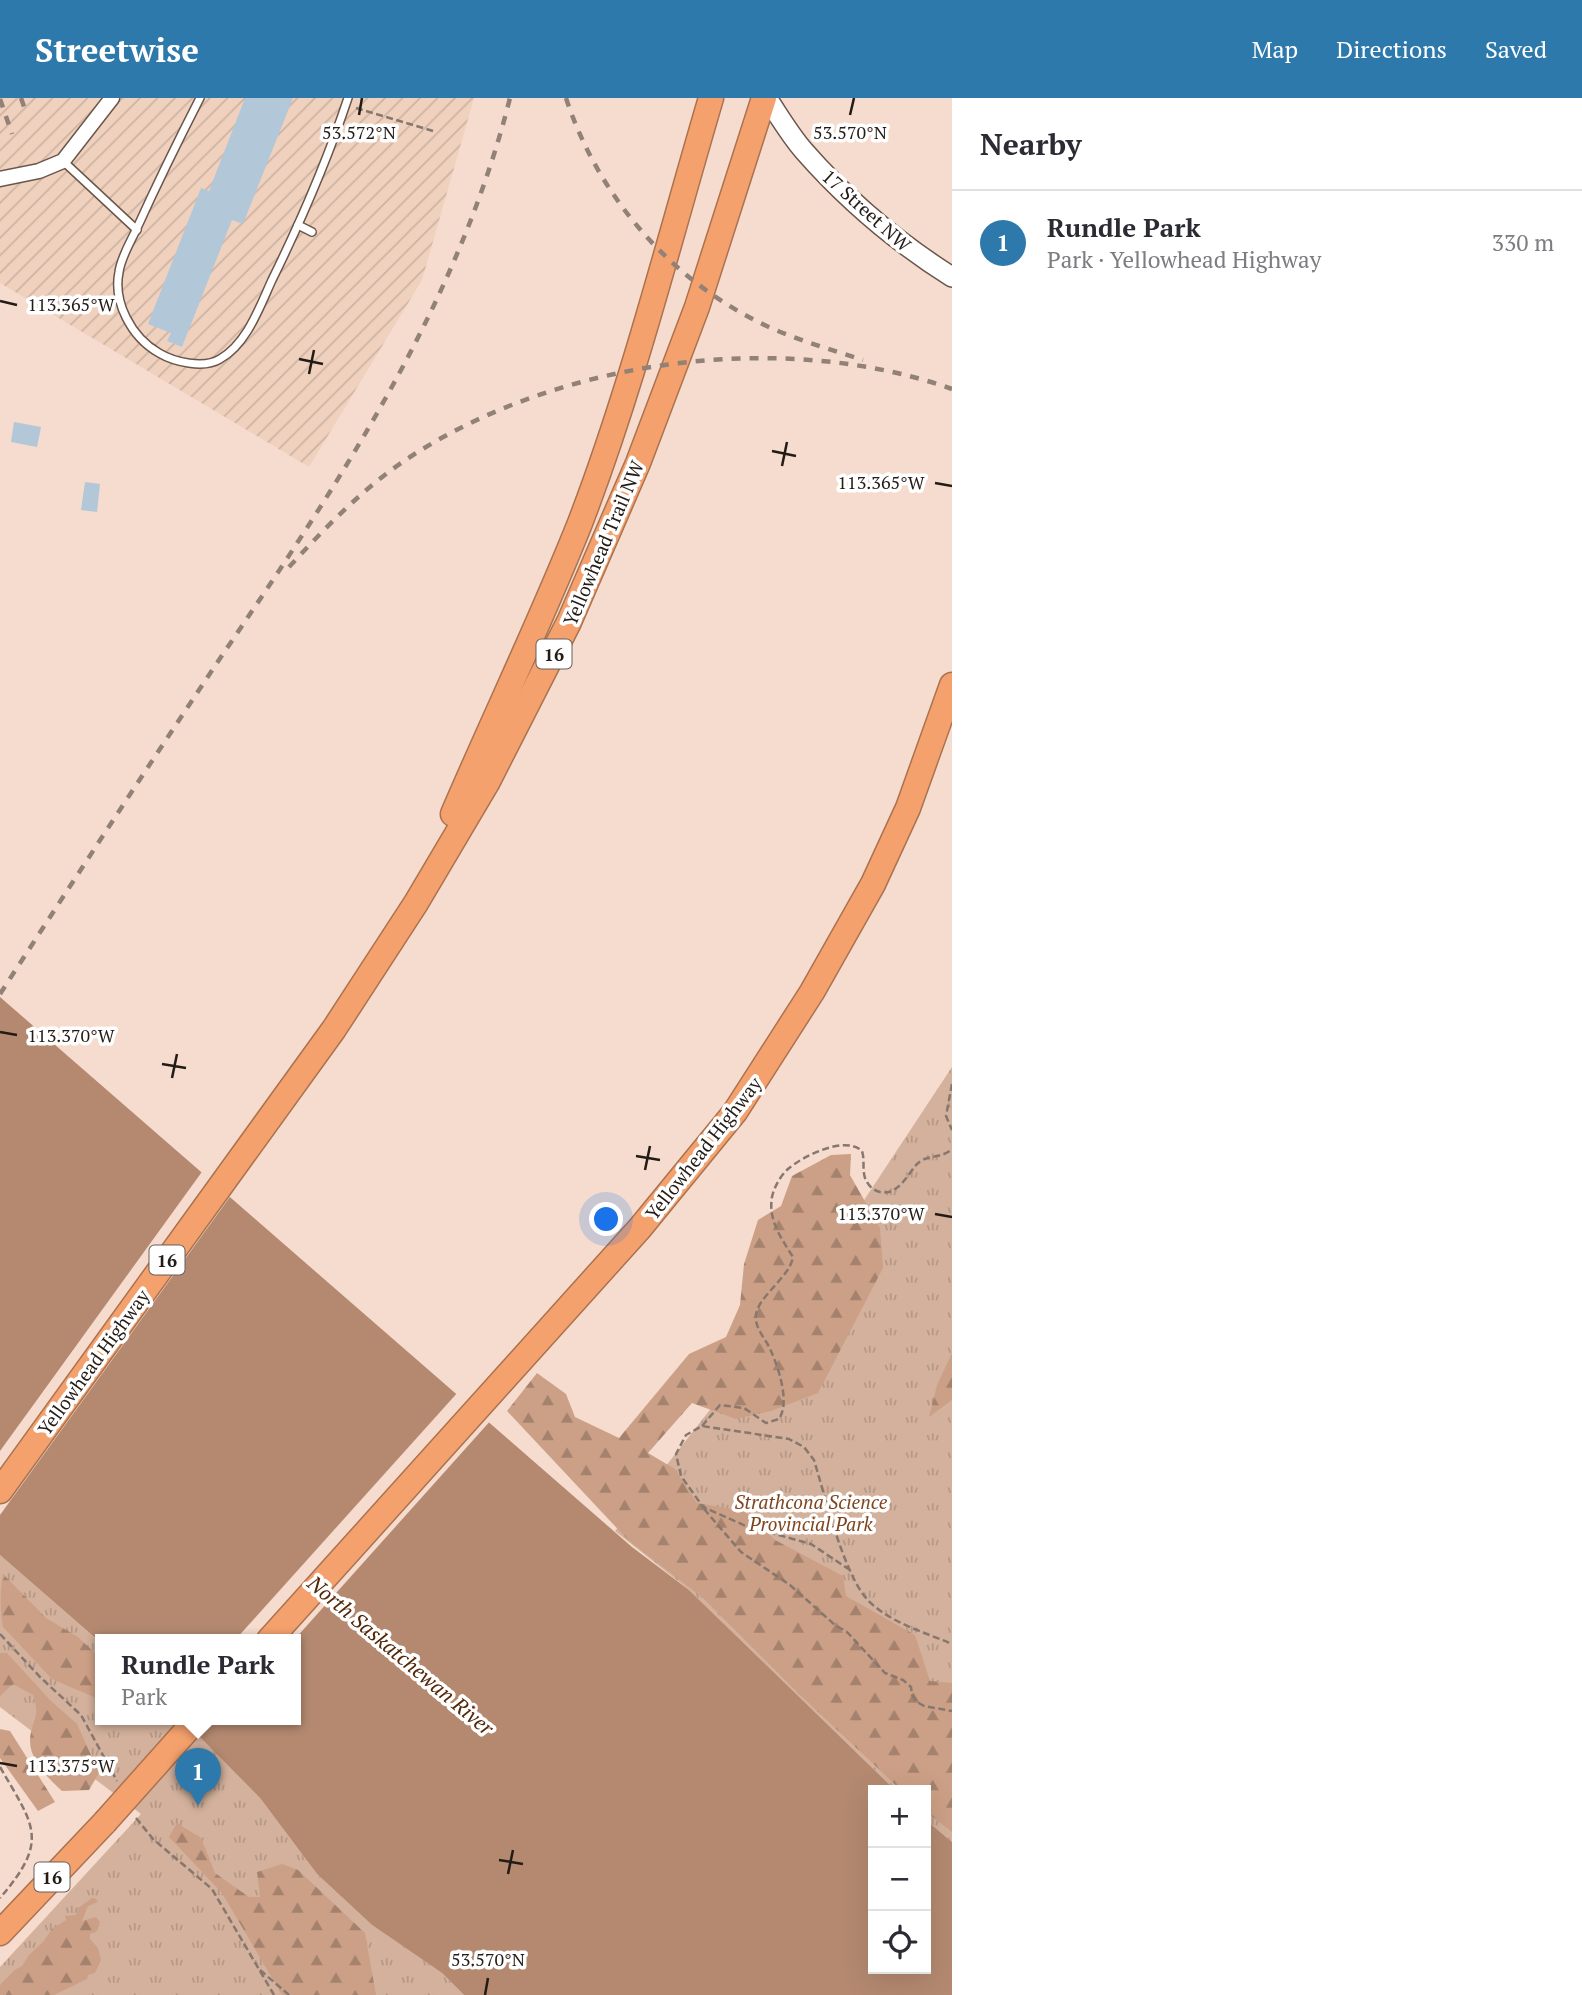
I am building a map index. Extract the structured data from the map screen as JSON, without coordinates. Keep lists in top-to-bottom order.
{
  "streets": {
    "highway": ["Yellowhead Trail NW", "16", "Yellowhead Highway"],
    "main road": ["17 Street NW"]
  },
  "crossings": [
    ["17 Street NW", "Yellowhead Trail NW"],
    ["Yellowhead Trail NW", "Yellowhead Highway"]
  ],
  "water": ["North Saskatchewan River"],
  "parks": ["Strathcona Science Provincial Park"],
  "page": {
    "header": "Streetwise",
    "nav": ["Map", "Directions", "Saved"],
    "heading": "Nearby",
    "list": [
      {
        "mark": "1",
        "name": "Rundle Park",
        "note": "Park · Yellowhead Highway",
        "value": "330 m"
      }
    ],
    "popup": ["Rundle Park", "Park"],
    "pins": "1",
    "map_buttons": ["+", "−"]
  },
  "coordinates": [
    "53.572°N",
    "53.570°N",
    "113.365°W",
    "113.370°W",
    "113.375°W"
  ]
}
